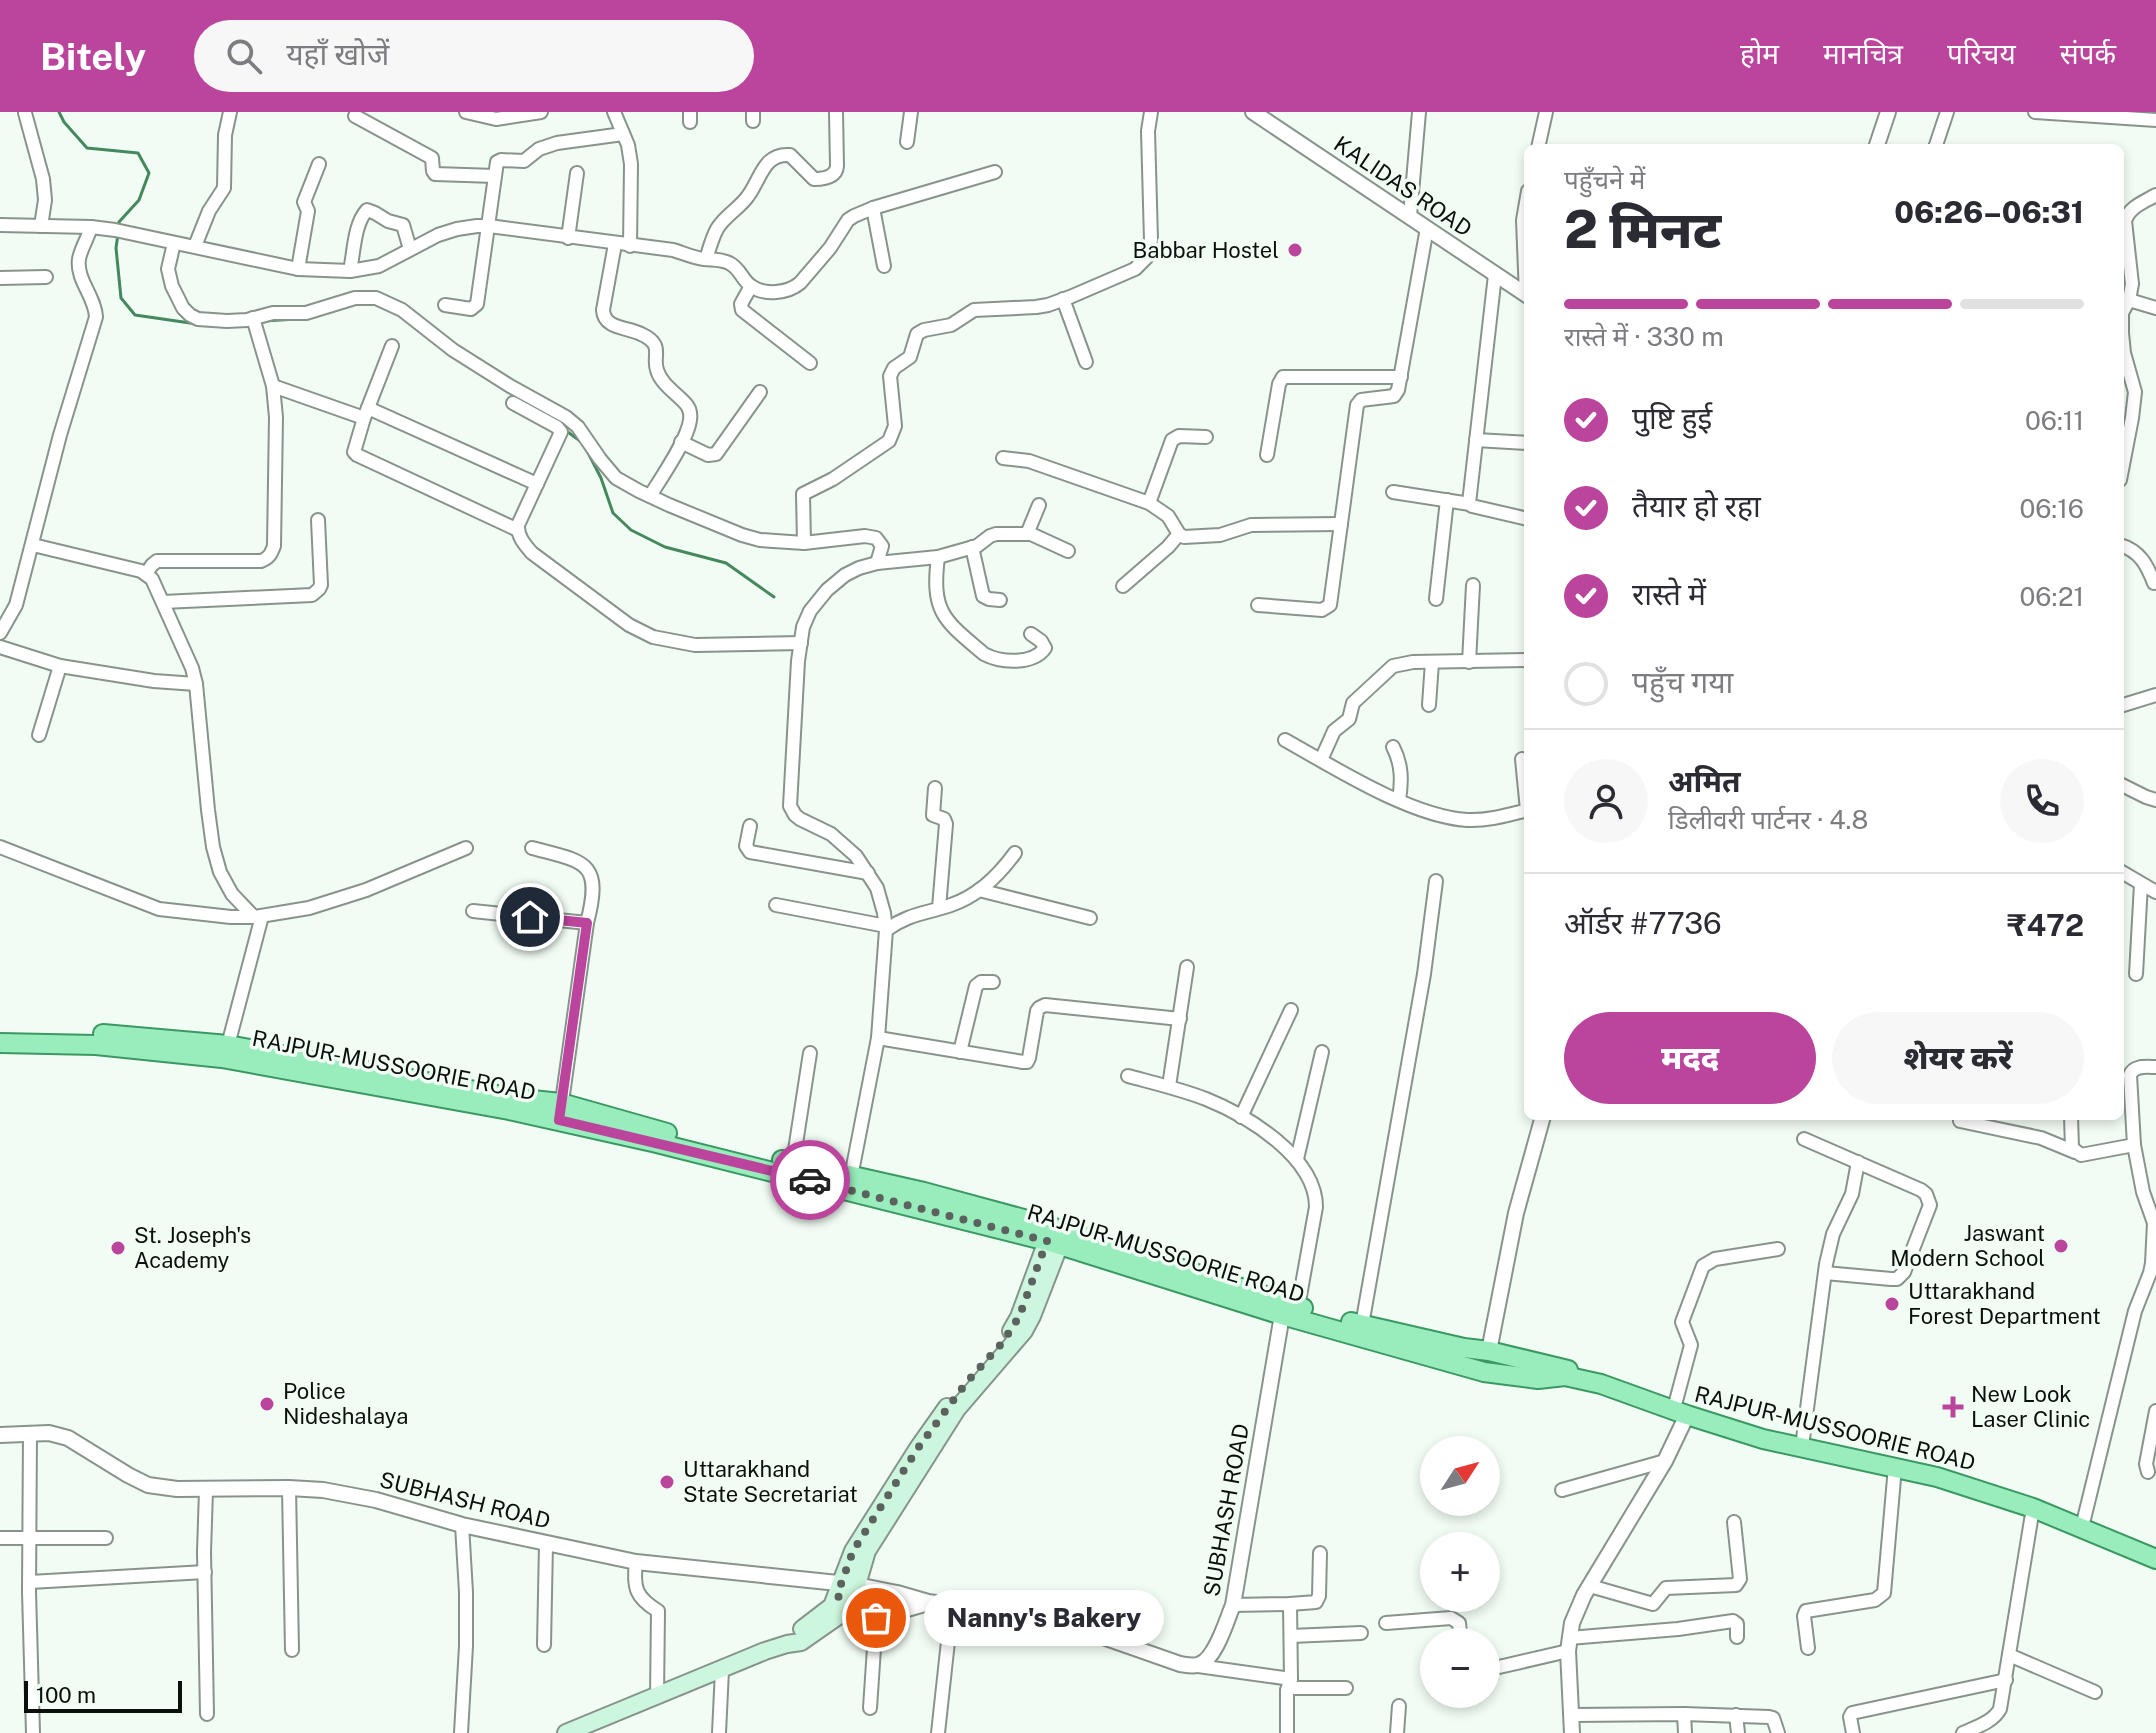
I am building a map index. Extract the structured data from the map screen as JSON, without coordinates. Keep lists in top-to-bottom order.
{
  "streets": {
    "main road": ["RAJPUR-MUSSOORIE ROAD"],
    "street": ["KALIDAS ROAD", "SUBHASH ROAD"]
  },
  "crossings": [
    ["RAJPUR-MUSSOORIE ROAD", "SUBHASH ROAD"]
  ],
  "places": {
    "other": [
      "Babbar Hostel",
      "Jaswant Modern School",
      "St. Joseph's Academy",
      "Uttarakhand Forest Department",
      "Police Nideshalaya",
      "Uttarakhand State Secretariat",
      "Nanny's Bakery"
    ],
    "health": ["New Look Laser Clinic"]
  },
  "scale_bar": "100 m",
  "north": "top right",
  "page": {
    "header": "Bitely",
    "search": "यहाँ खोजें",
    "nav": [
      "होम",
      "मानचित्र",
      "परिचय",
      "संपर्क"
    ],
    "heading": ["2 मिनट", "पहुँचने में", "06:26–06:31"],
    "panel": [
      "अमित",
      "डिलीवरी पार्टनर · 4.8",
      "ऑर्डर #7736",
      "₹472"
    ],
    "bar": "रास्ते में · 330 m",
    "list": [
      ["पुष्टि हुई", "06:11"],
      ["तैयार हो रहा", "06:16"],
      ["रास्ते में", "06:21"],
      "पहुँच गया"
    ],
    "buttons": ["मदद", "शेयर करें"],
    "map_buttons": ["+", "−"],
    "bubble": "Nanny's Bakery",
    "scale": "100 m"
  }
}
